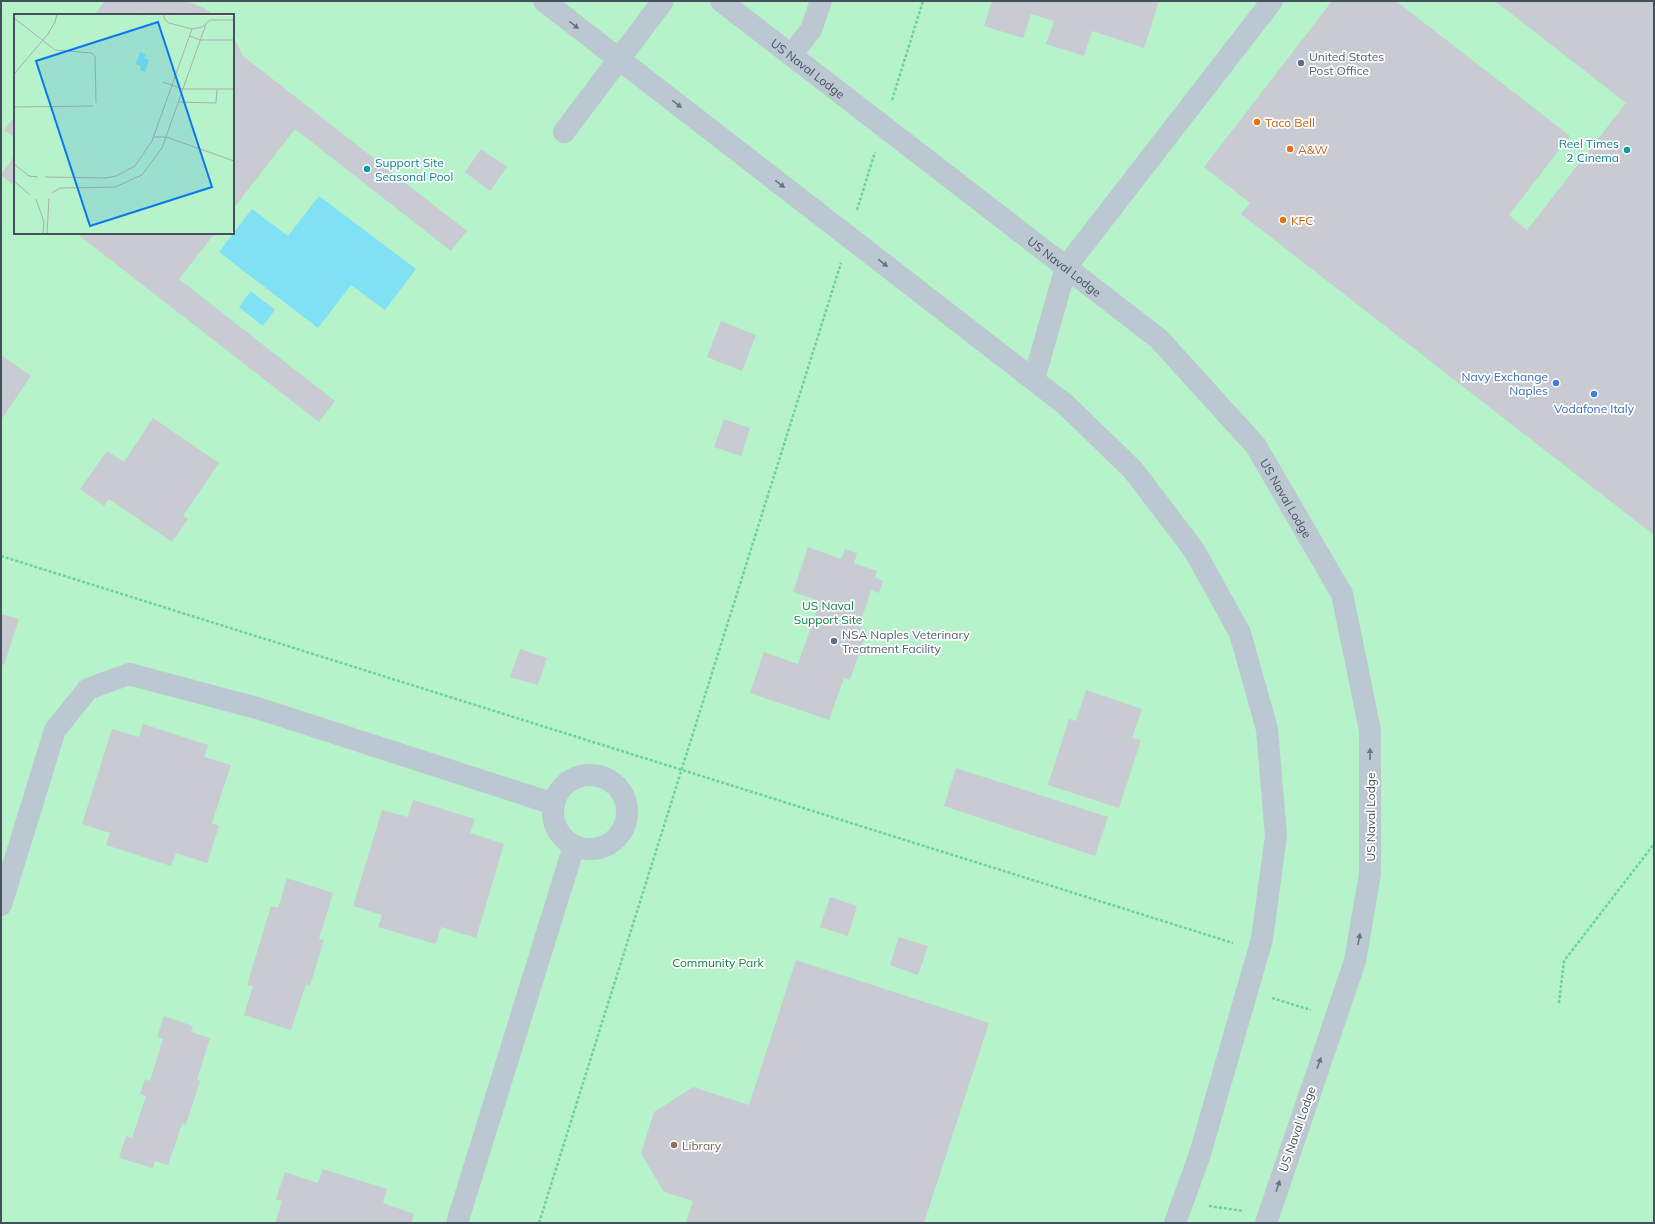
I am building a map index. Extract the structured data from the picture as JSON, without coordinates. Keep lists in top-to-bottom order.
{
  "streets": {
    "street": ["US Naval Lodge"]
  },
  "parks": ["US Naval Support Site", "Community Park"],
  "places": [
    "United States Post Office",
    "Taco Bell",
    "A&W",
    "Reel Times 2 Cinema",
    "Support Site Seasonal Pool",
    "KFC",
    "Navy Exchange Naples",
    "Vodafone Italy",
    "NSA Naples Veterinary Treatment Facility",
    "Library"
  ]
}
